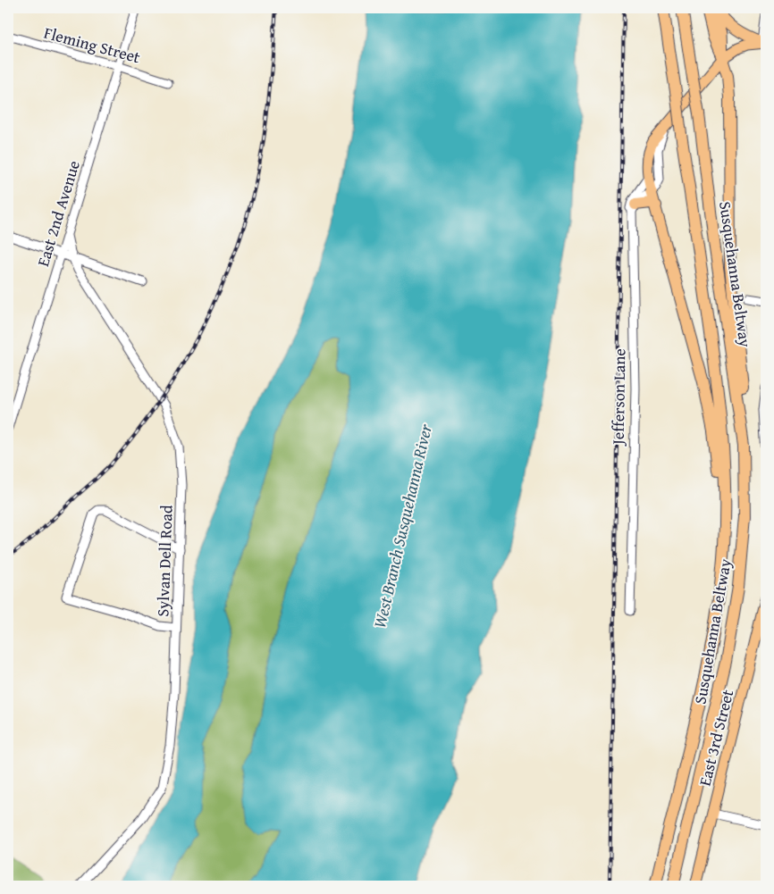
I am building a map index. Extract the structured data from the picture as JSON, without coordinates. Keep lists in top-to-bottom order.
{
  "streets": {
    "highway": ["Susquehanna Beltway"],
    "main road": ["East 3rd Street"],
    "street": [
      "Fleming Street",
      "East 2nd Avenue",
      "Jefferson Lane",
      "Sylvan Dell Road"
    ]
  },
  "crossings": [
    ["Fleming Street", "East 2nd Avenue"],
    ["East 2nd Avenue", "Sylvan Dell Road"]
  ],
  "water": ["West Branch Susquehanna River"]
}
